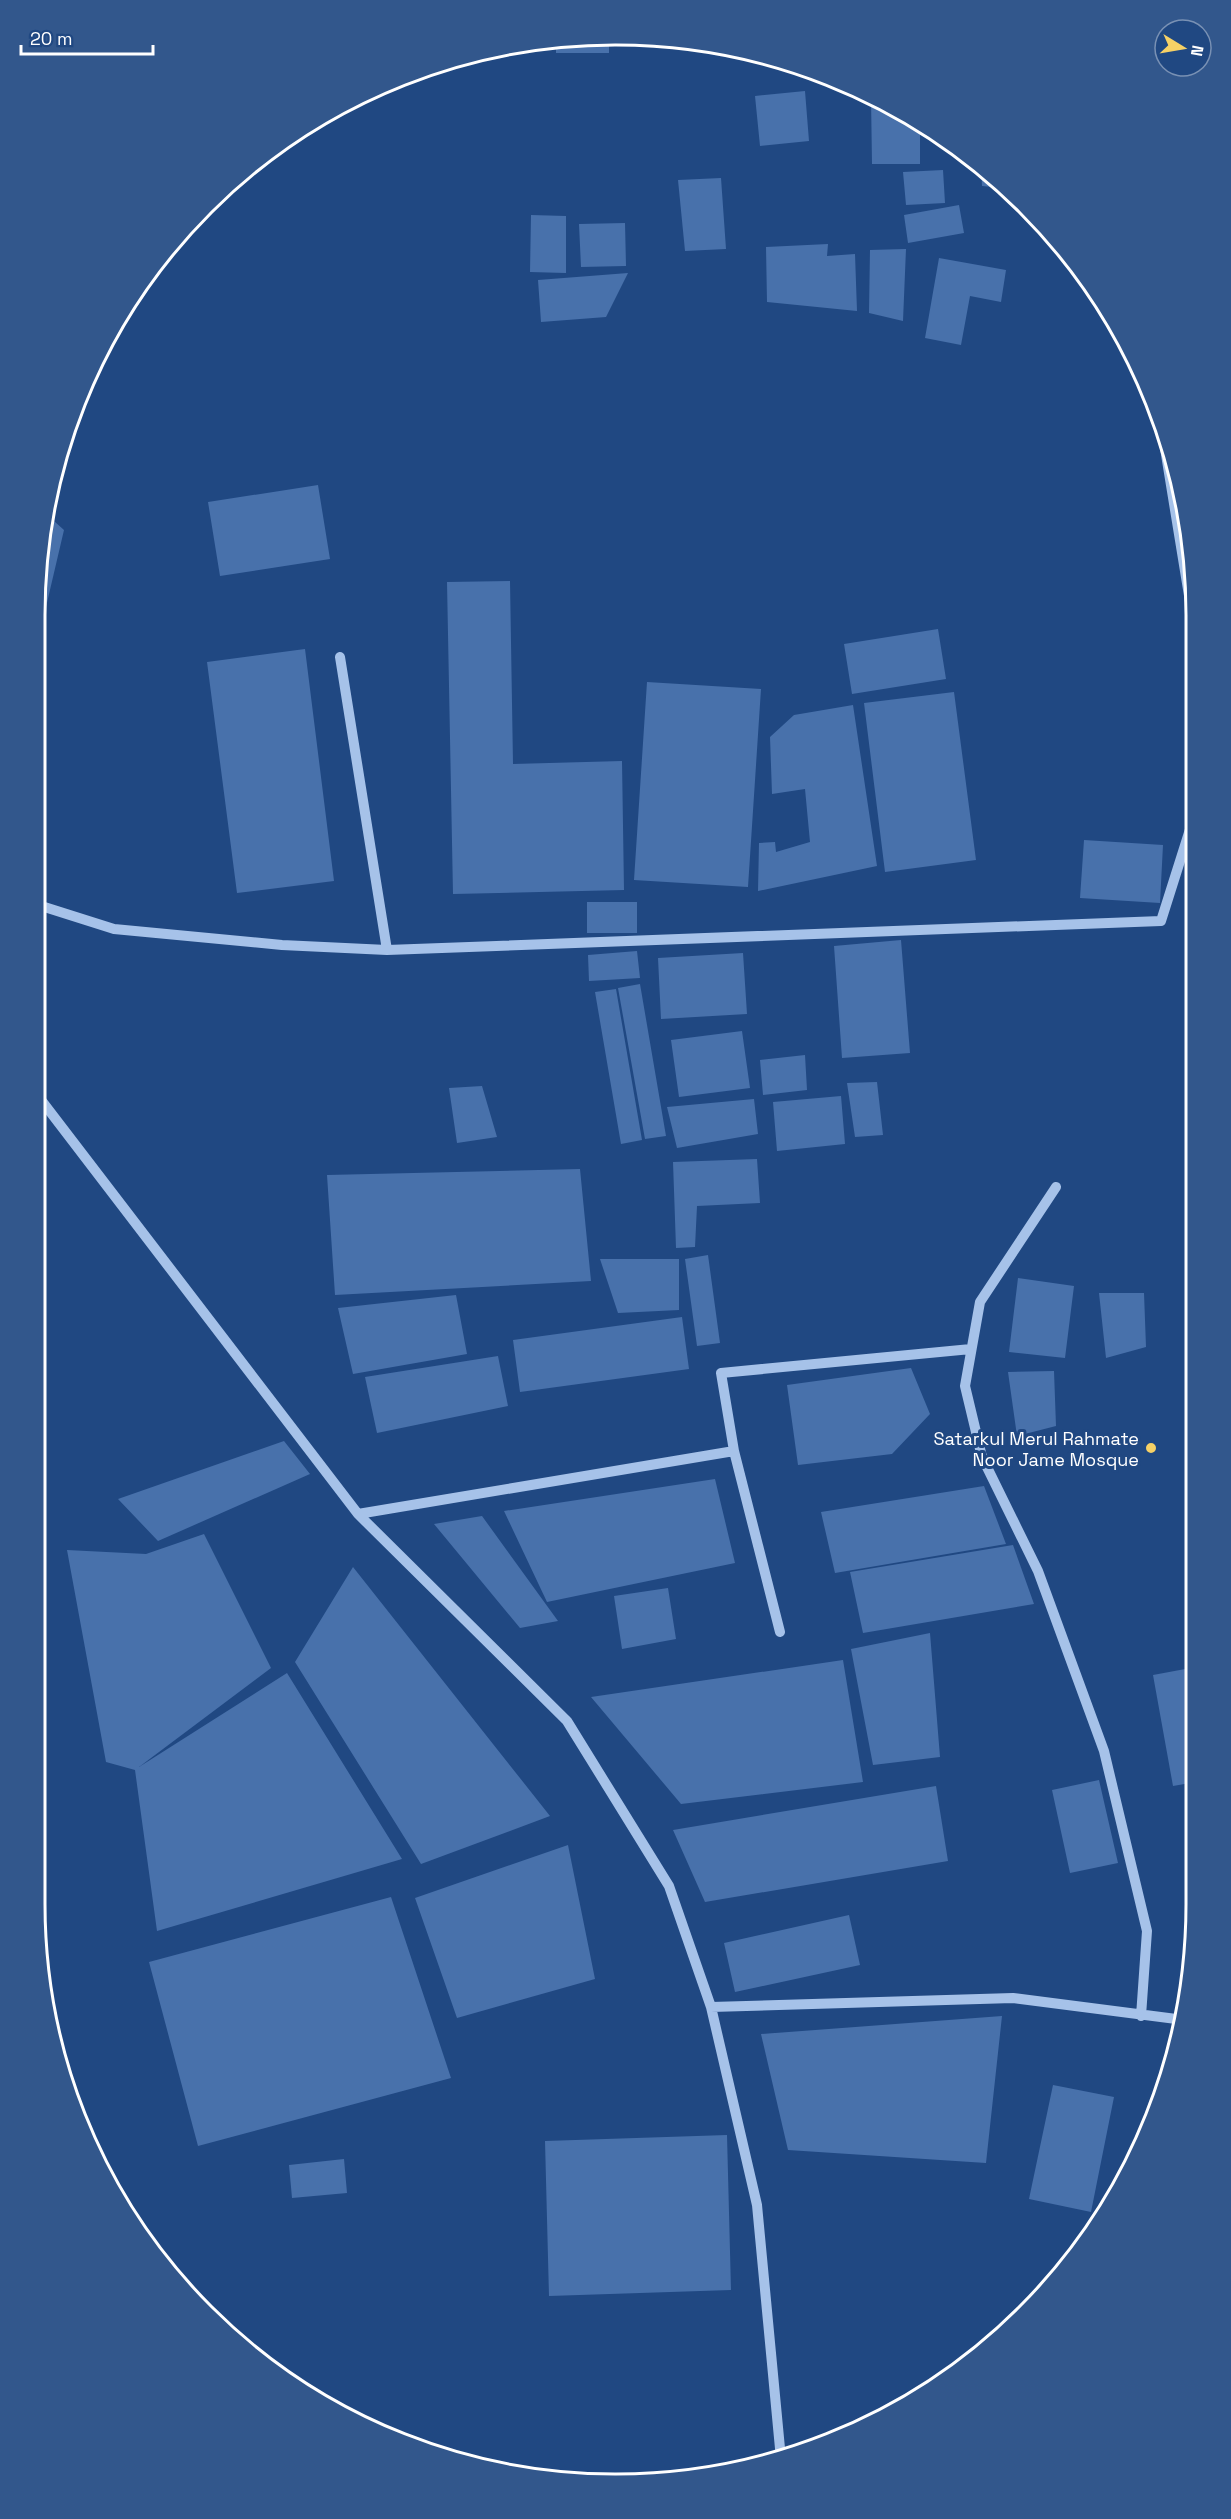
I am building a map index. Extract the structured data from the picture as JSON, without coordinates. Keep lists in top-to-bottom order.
{
  "places": ["Satarkul Merul Rahmate Noor Jame Mosque"],
  "scale_bar": "20 m",
  "north": "right"
}
